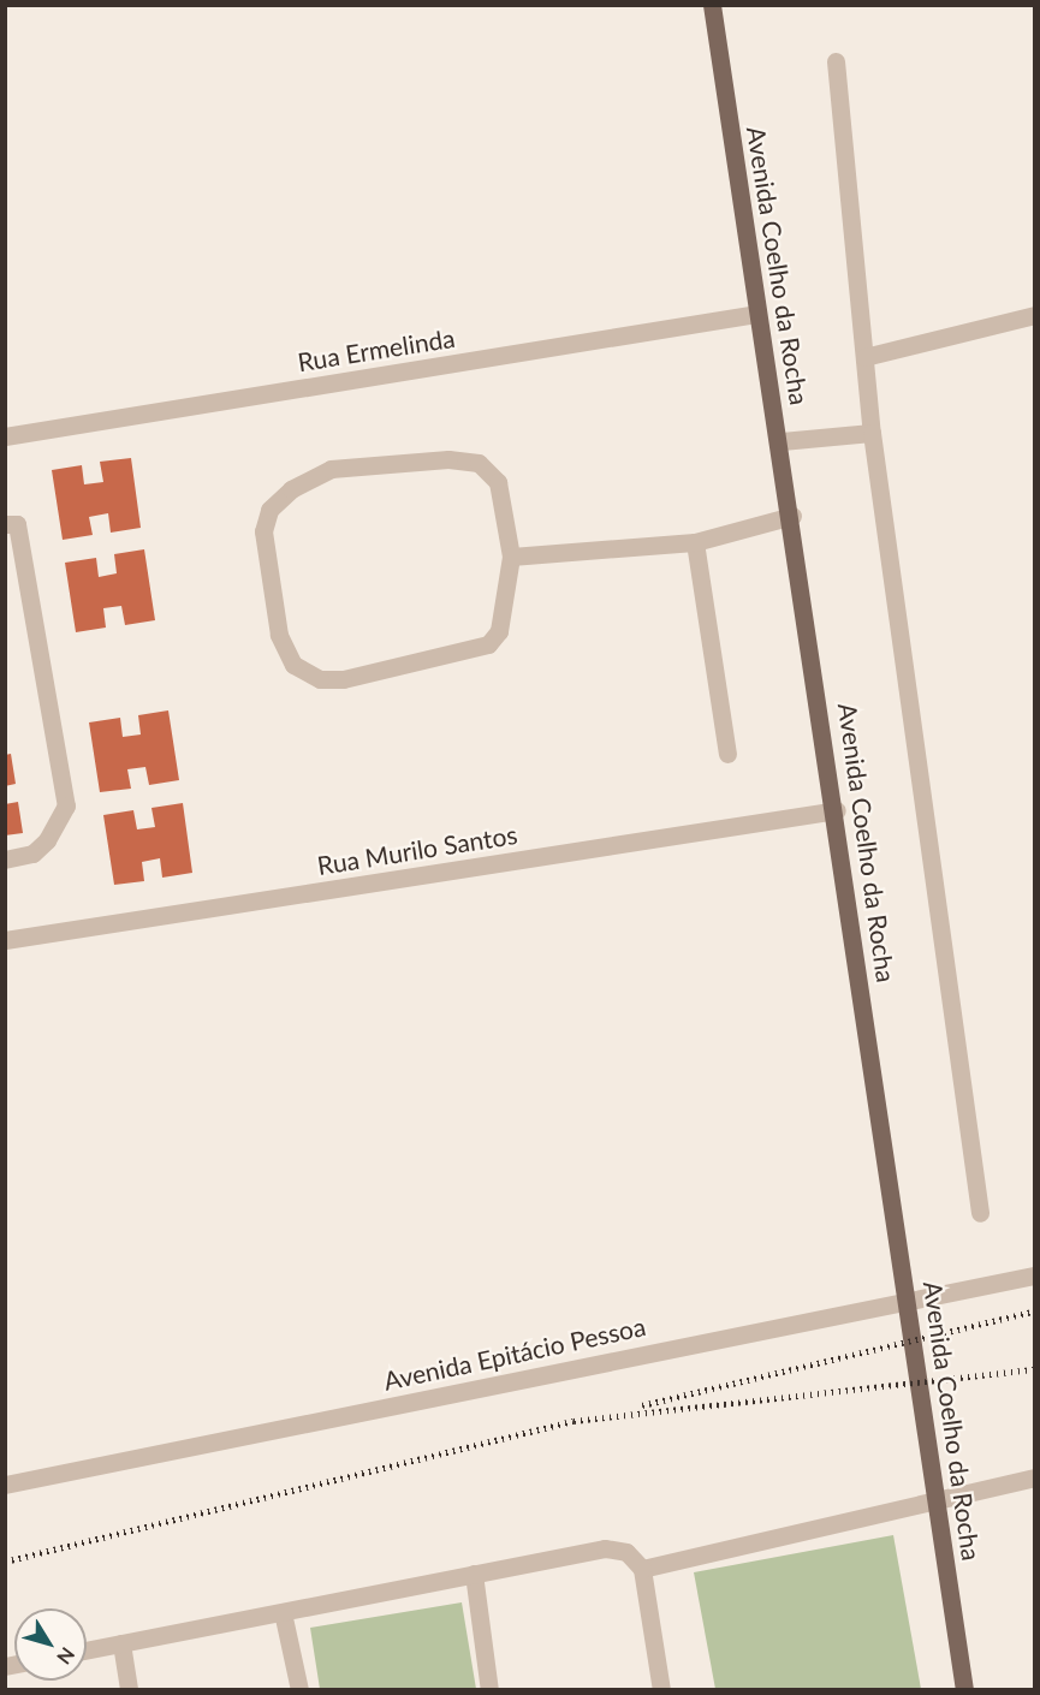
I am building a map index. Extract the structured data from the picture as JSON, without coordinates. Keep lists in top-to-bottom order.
{
  "streets": {
    "main road": ["Avenida Coelho da Rocha"],
    "street": ["Rua Ermelinda", "Rua Murilo Santos", "Avenida Epitácio Pessoa"]
  },
  "crossings": [
    ["Avenida Coelho da Rocha", "Rua Ermelinda"],
    ["Avenida Coelho da Rocha", "Rua Murilo Santos"],
    ["Avenida Coelho da Rocha", "Avenida Epitácio Pessoa"]
  ],
  "north": "bottom right"
}
